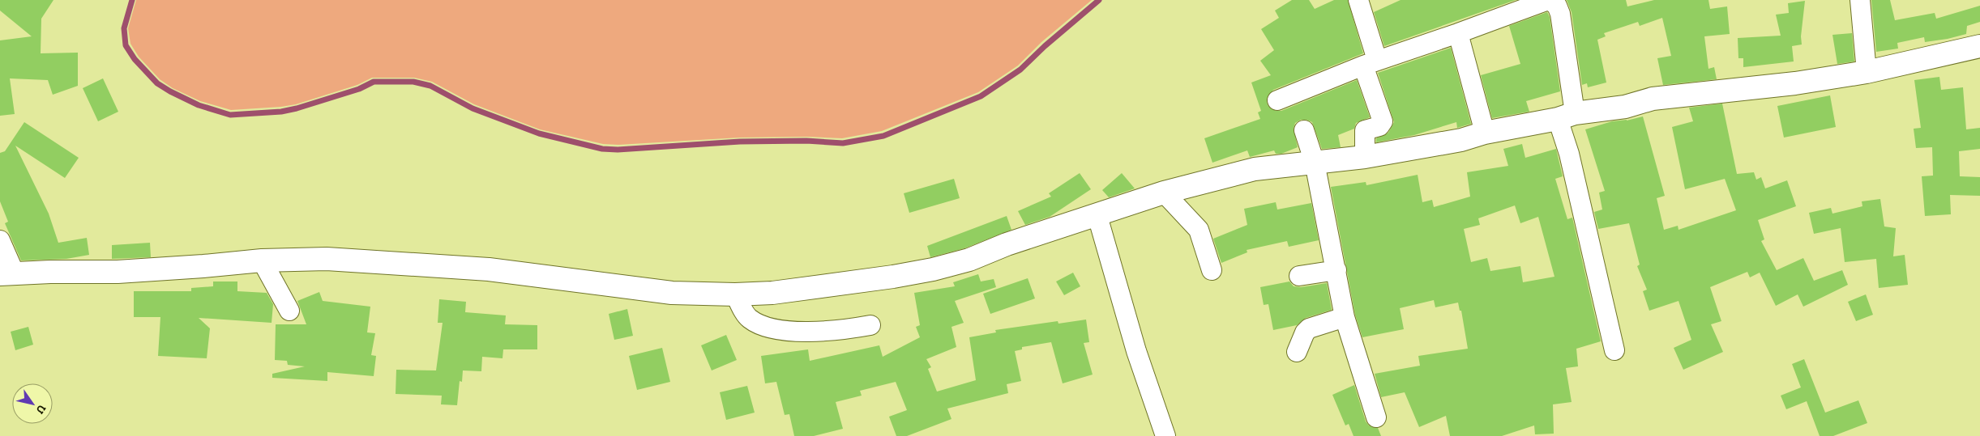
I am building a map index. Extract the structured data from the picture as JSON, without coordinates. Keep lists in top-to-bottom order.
{
  "north": "bottom right"
}
